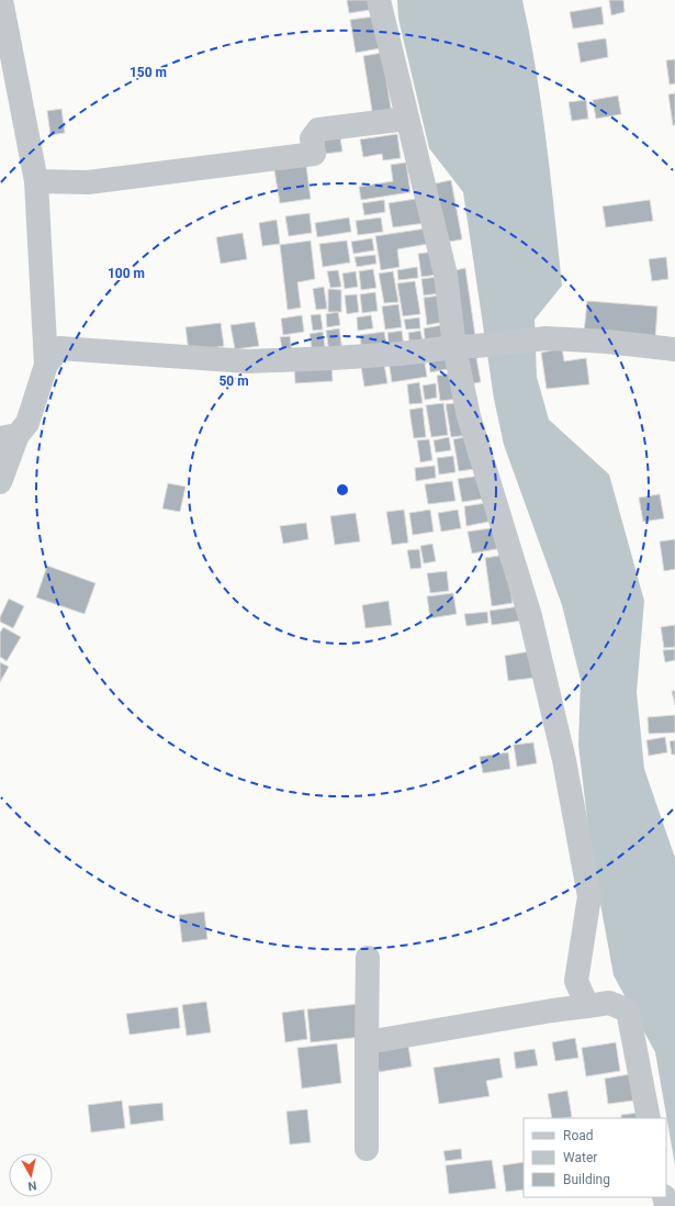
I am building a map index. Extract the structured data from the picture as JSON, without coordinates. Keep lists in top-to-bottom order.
{
  "legend": ["Road", "Water", "Building"],
  "north": "bottom",
  "rings": ["150 m", "100 m", "50 m"]
}
